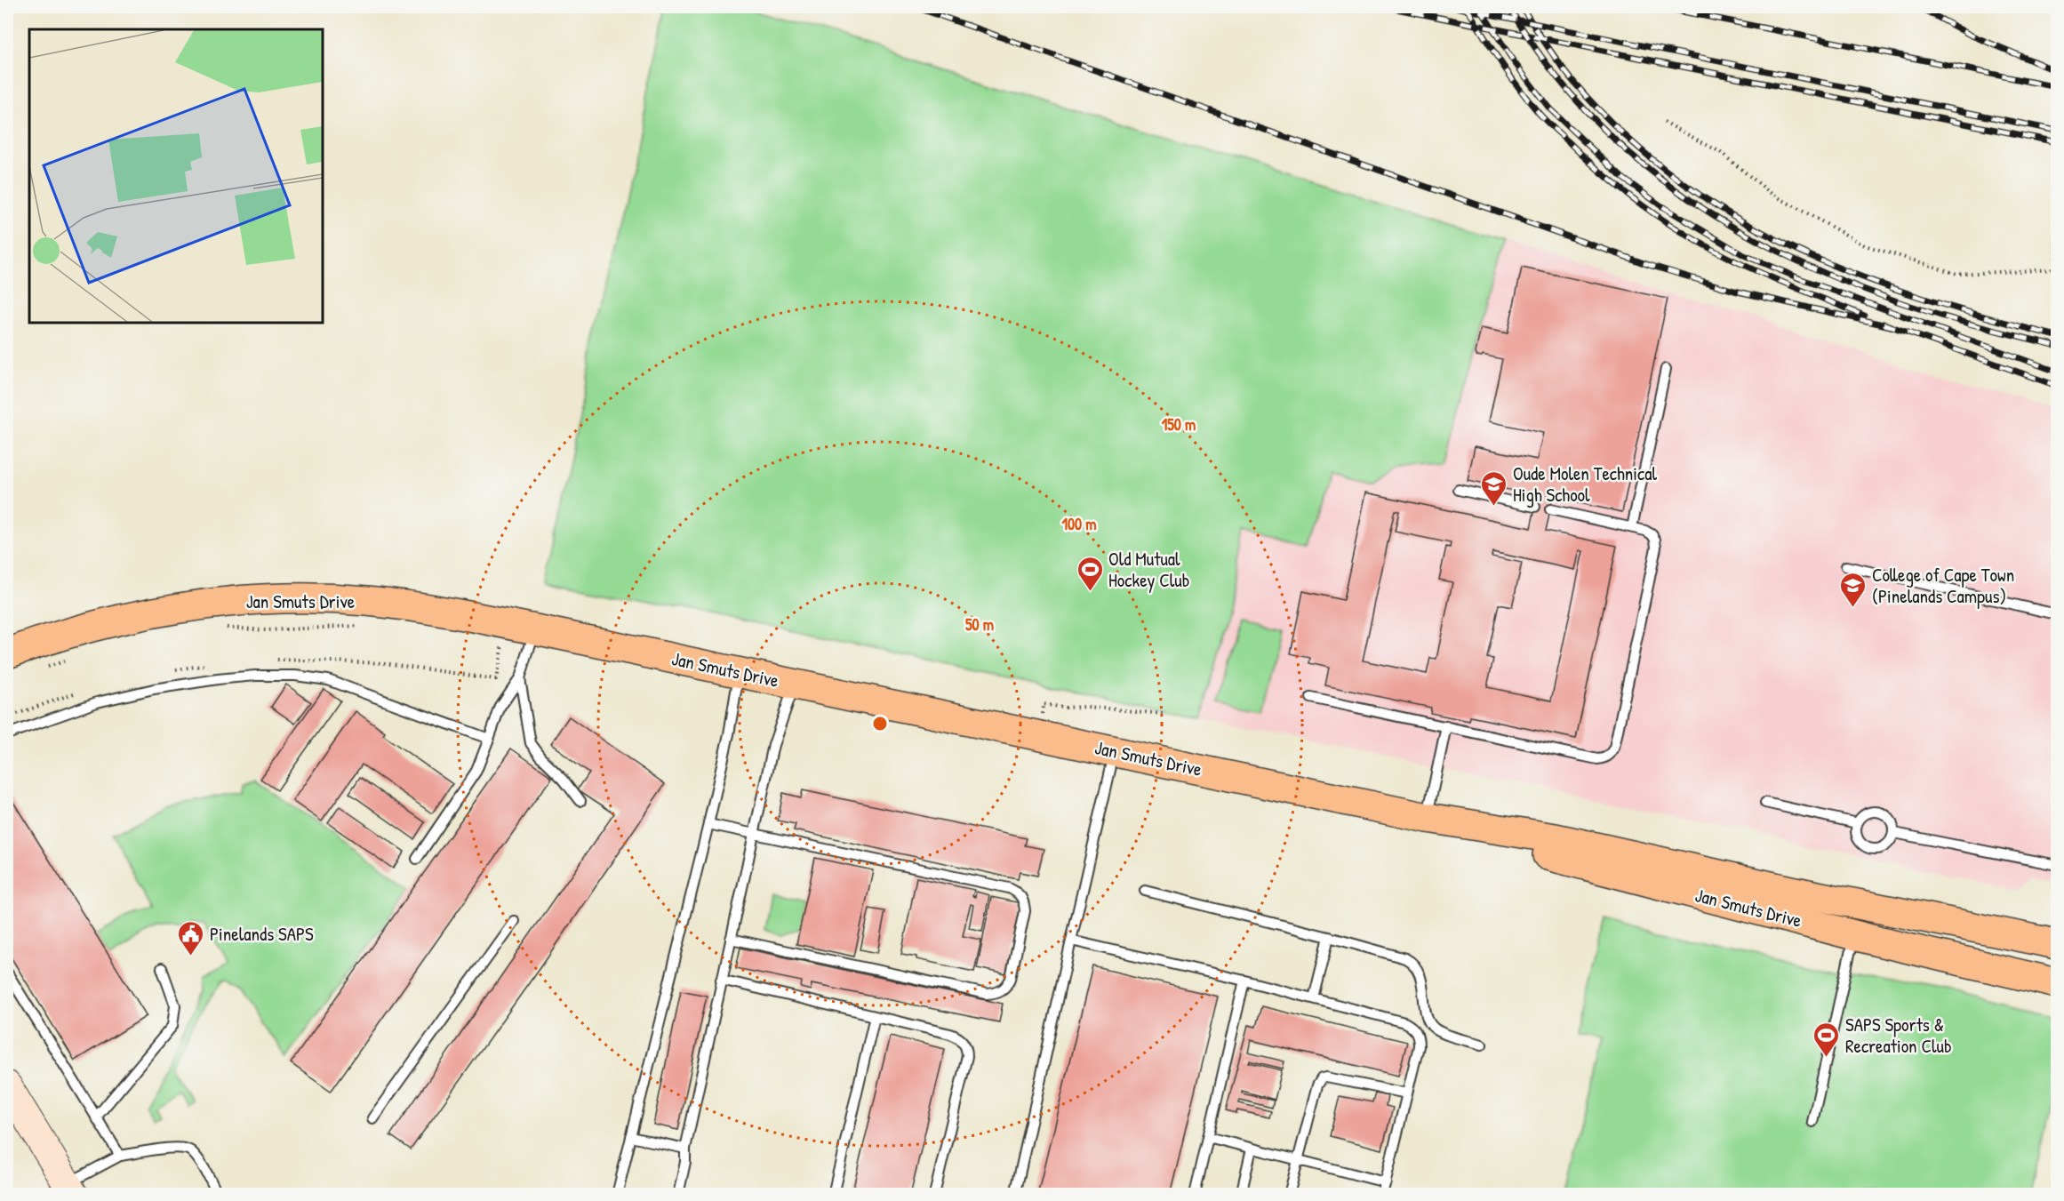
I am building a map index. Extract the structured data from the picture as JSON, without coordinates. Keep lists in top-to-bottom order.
{
  "streets": {
    "main road": ["Jan Smuts Drive"]
  },
  "places": {
    "school or university": ["Oude Molen Technical High School", "College of Cape Town (Pinelands Campus)"],
    "sports": ["Old Mutual Hockey Club", "SAPS Sports & Recreation Club"],
    "public building": ["Pinelands SAPS"]
  },
  "rings": ["150 m", "100 m", "50 m"]
}
